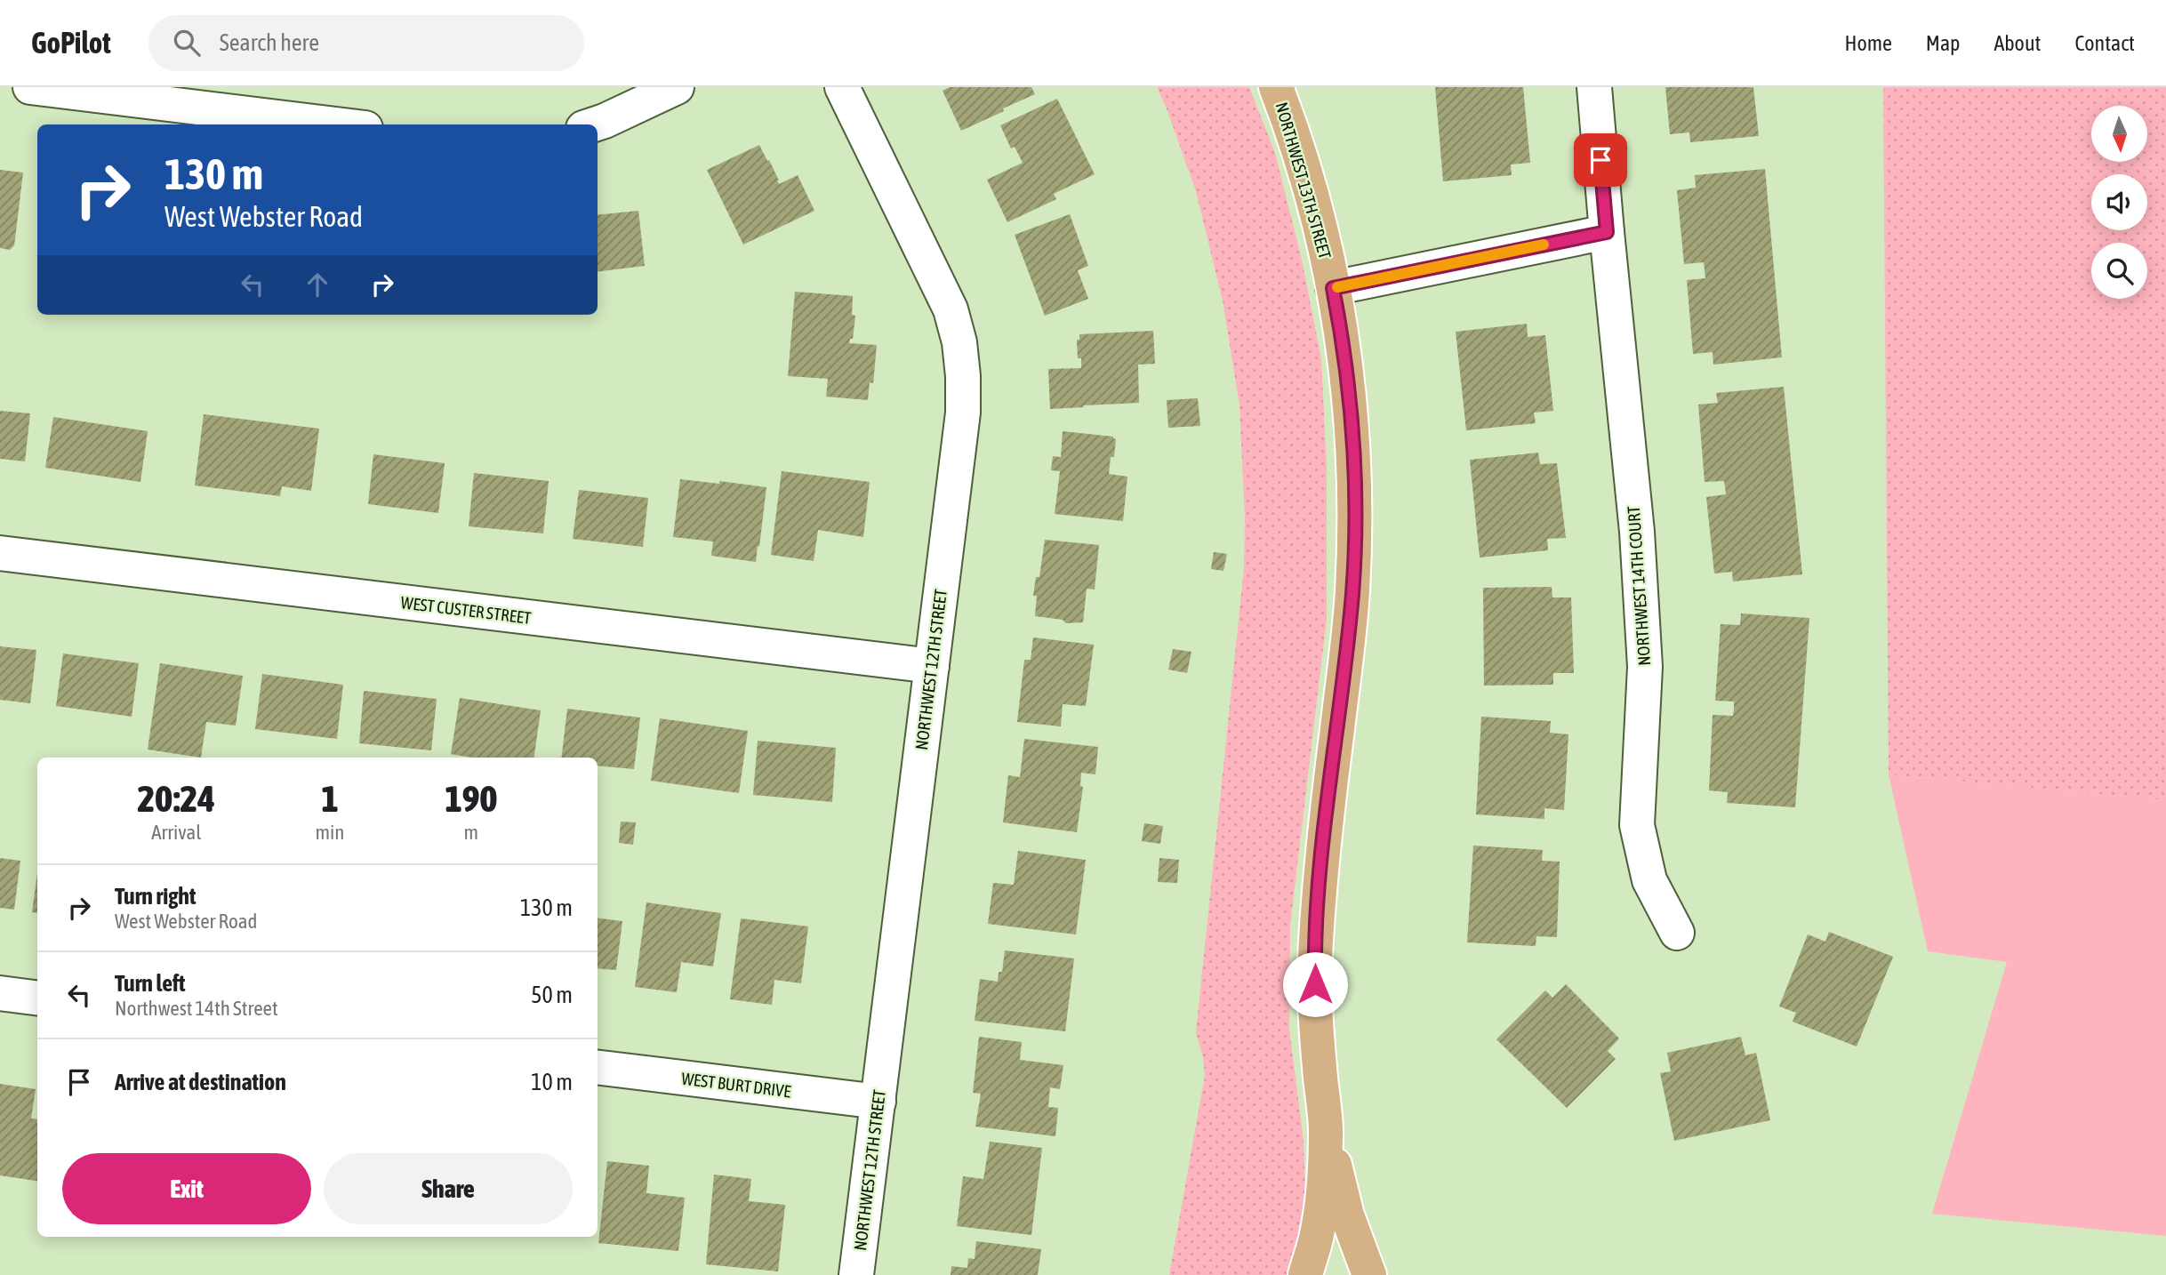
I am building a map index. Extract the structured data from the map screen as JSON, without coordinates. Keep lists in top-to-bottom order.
{
  "streets": {
    "main road": ["NORTHWEST 13TH STREET"],
    "street": [
      "NORTHWEST 14TH COURT",
      "WEST CUSTER STREET",
      "NORTHWEST 12TH STREET",
      "WEST BURT DRIVE"
    ]
  },
  "crossings": [
    ["WEST CUSTER STREET", "NORTHWEST 12TH STREET"],
    ["NORTHWEST 12TH STREET", "WEST BURT DRIVE"]
  ],
  "north": "bottom",
  "page": {
    "header": "GoPilot",
    "search": "Search here",
    "nav": [
      "Home",
      "Map",
      "About",
      "Contact"
    ],
    "turn": ["130 m", "West Webster Road"],
    "eta": [
      "20:24",
      "Arrival",
      "1",
      "min",
      "190",
      "m"
    ],
    "list": [
      {
        "name": "Turn right",
        "note": "West Webster Road",
        "value": "130 m"
      },
      {
        "name": "Turn left",
        "note": "Northwest 14th Street",
        "value": "50 m"
      },
      {
        "name": "Arrive at destination",
        "value": "10 m"
      }
    ],
    "buttons": ["Exit", "Share"]
  }
}
